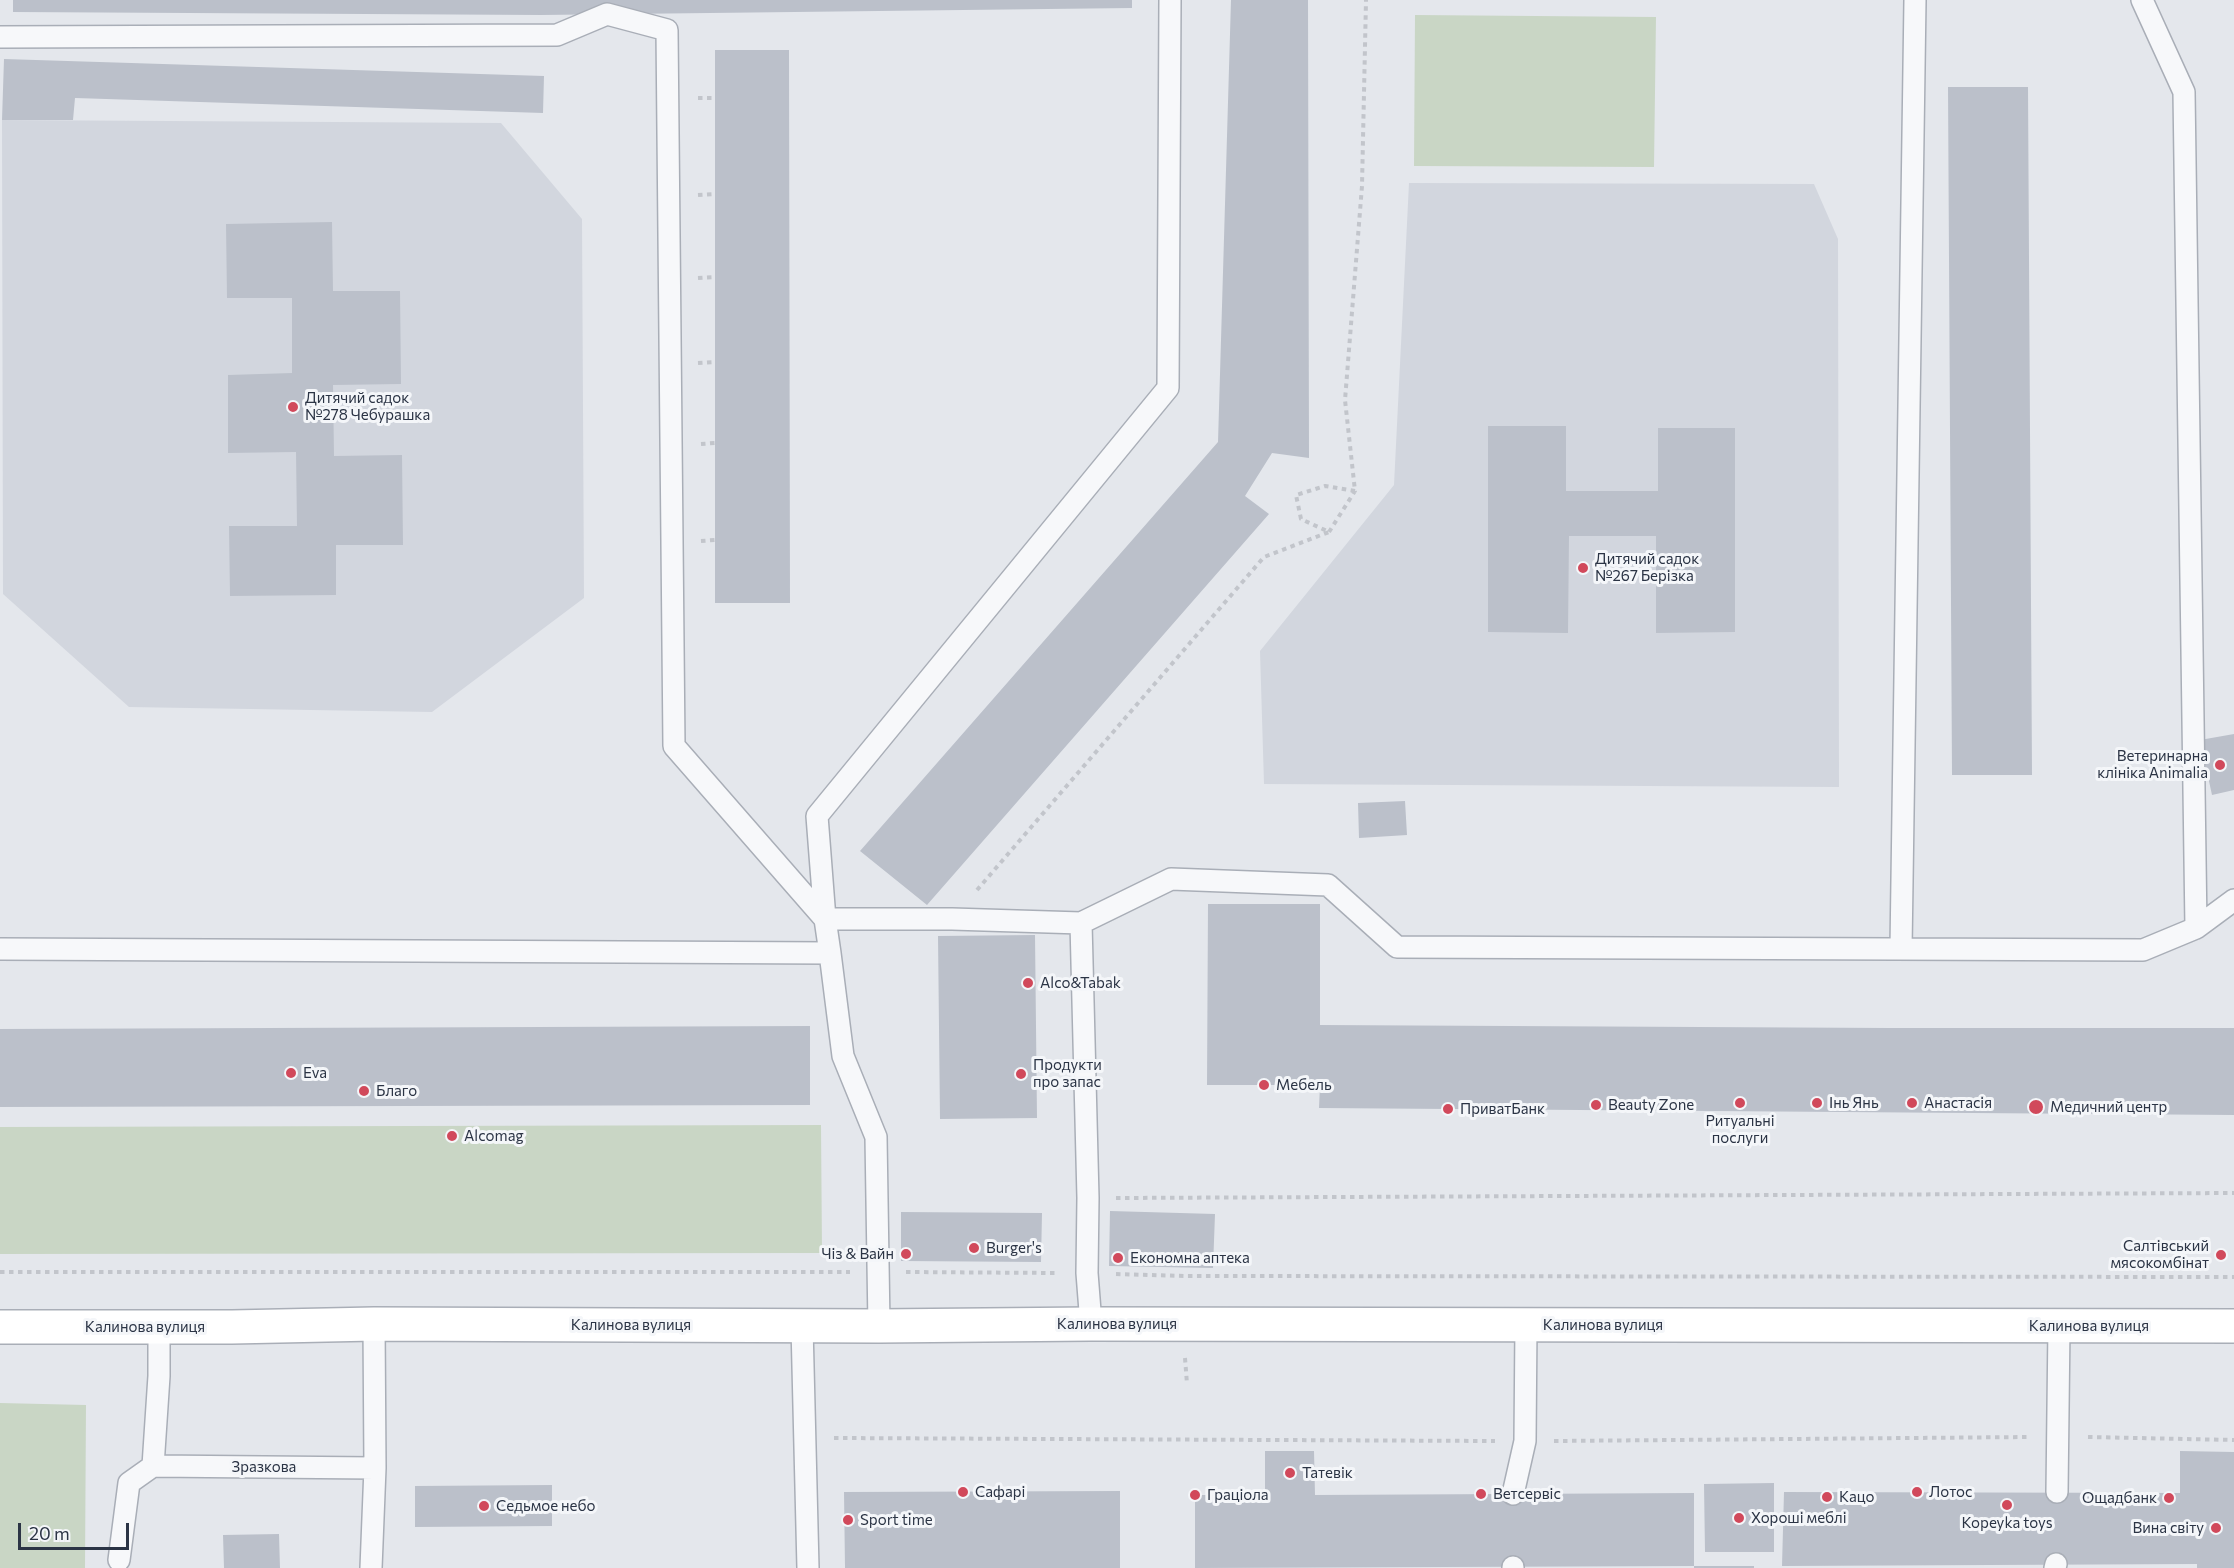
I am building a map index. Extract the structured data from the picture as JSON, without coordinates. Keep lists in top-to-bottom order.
{
  "streets": {
    "main road": ["Калинова вулиця"],
    "lane": ["Зразкова"]
  },
  "places": [
    "Дитячий садок №278 Чебурашка",
    "Дитячий садок №267 Берізка",
    "Ветеринарна клініка Animalia",
    "Alco&Tabak",
    "Eva",
    "Продукти про запас",
    "Мебель",
    "Благо",
    "Ритуальні послуги",
    "Інь Янь",
    "Анастасія",
    "Beauty Zone",
    "Медичний центр",
    "ПриватБанк",
    "Alcomag",
    "Burger's",
    "Чіз & Вайн",
    "Салтівський мясокомбінат",
    "Економна аптека",
    "Татевік",
    "Сафарі",
    "Лотос",
    "Ветсервіс",
    "Граціола",
    "Кацо",
    "Ощадбанк",
    "Kopeyka toys",
    "Седьмое небо",
    "Хороші меблі",
    "Sport time",
    "Вина світу"
  ],
  "scale_bar": "20 m"
}
